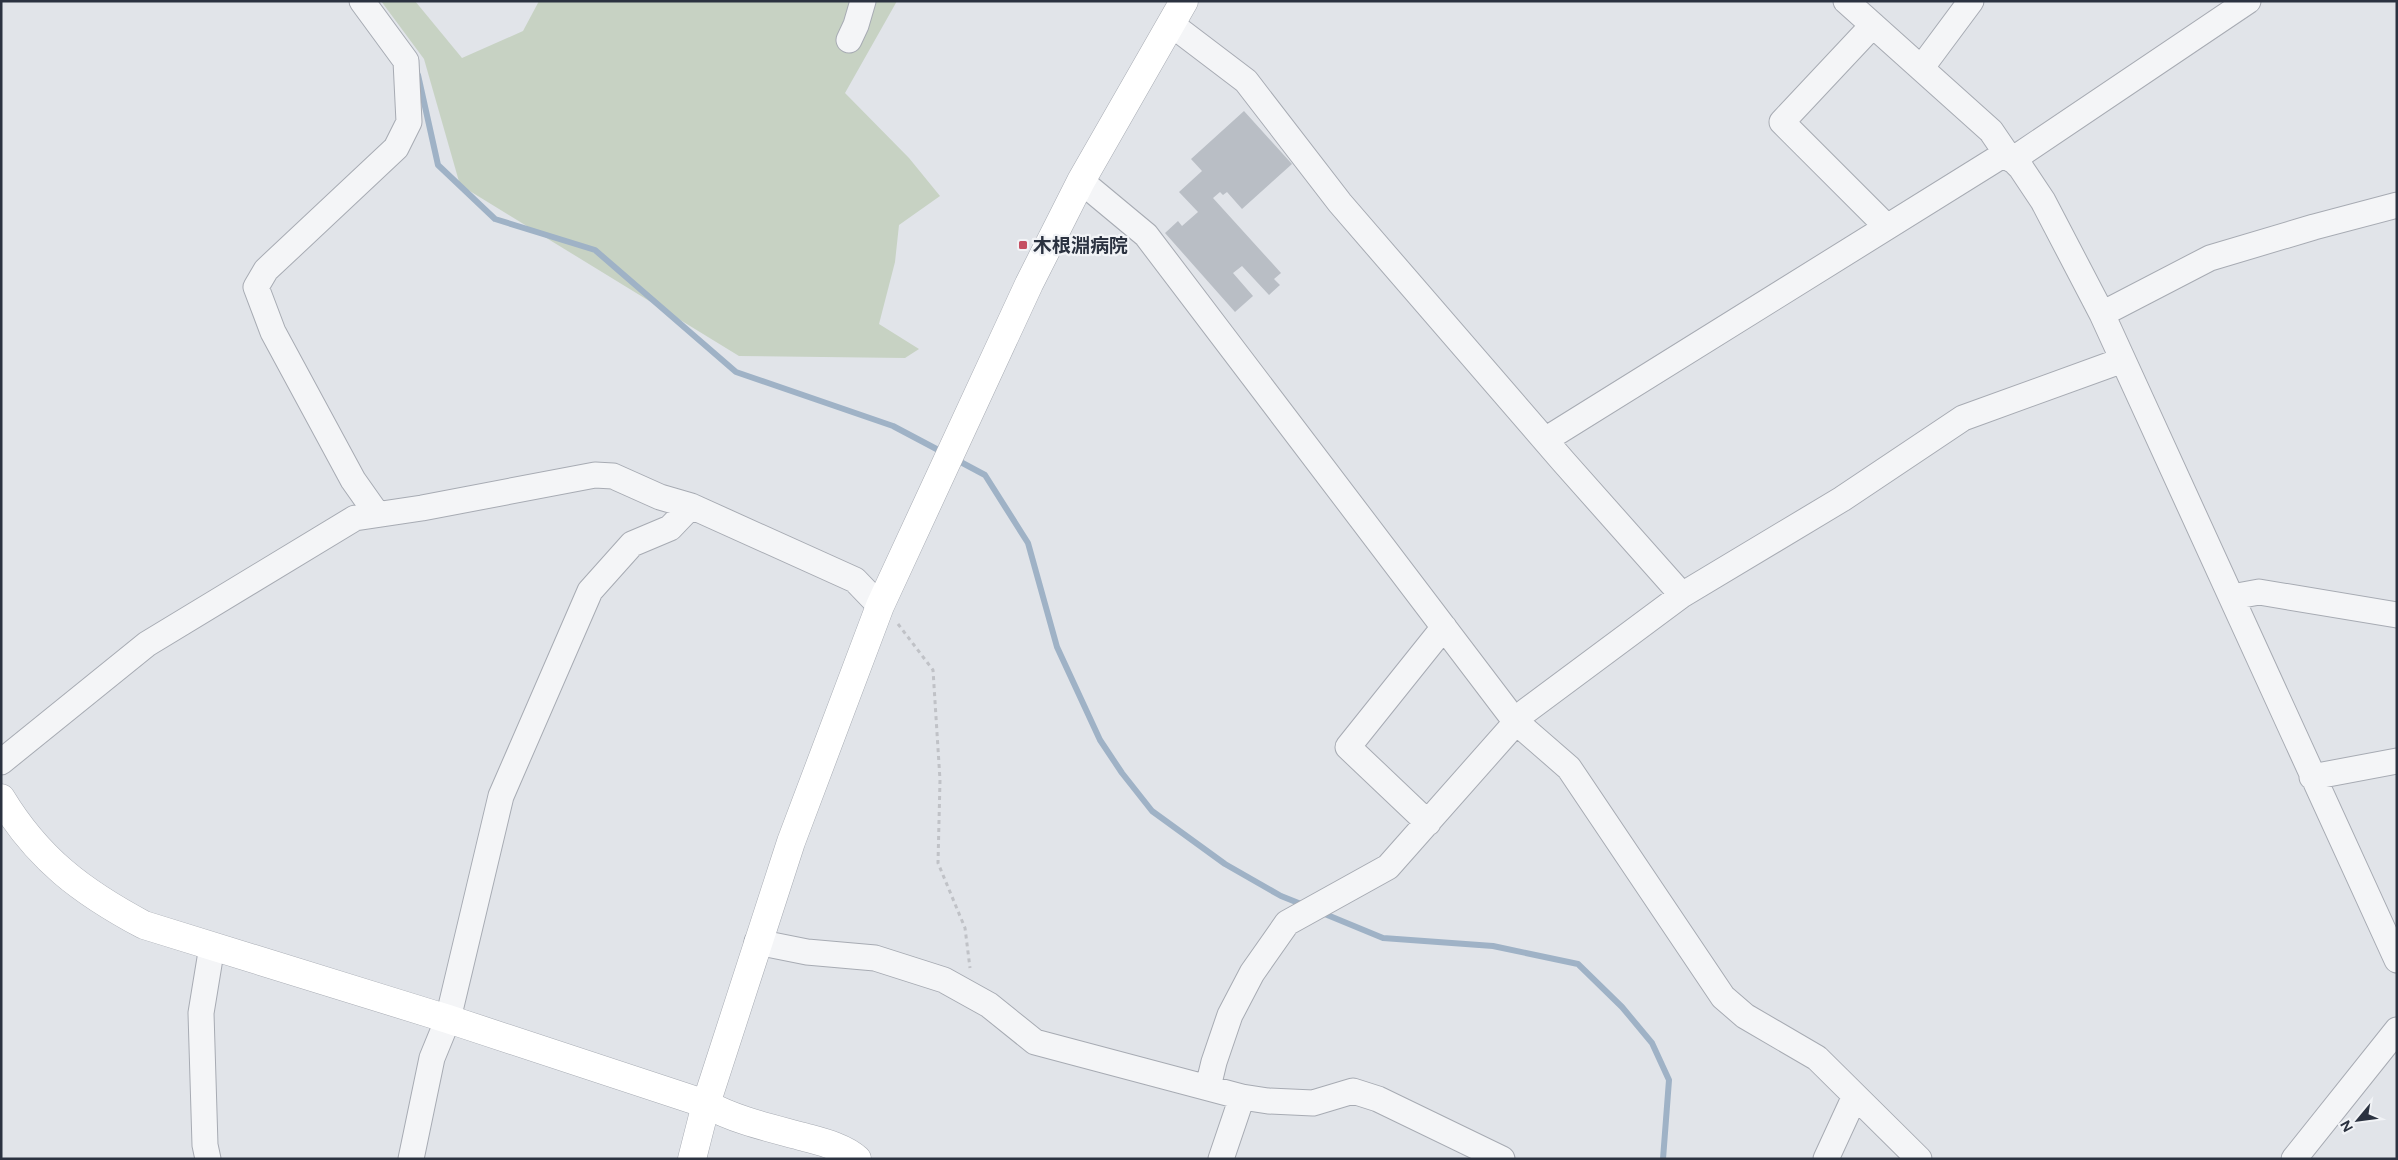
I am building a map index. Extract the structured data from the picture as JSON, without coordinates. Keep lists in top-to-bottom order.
{
  "places": {
    "transit": ["木根淵病院"]
  },
  "north": "bottom left"
}
